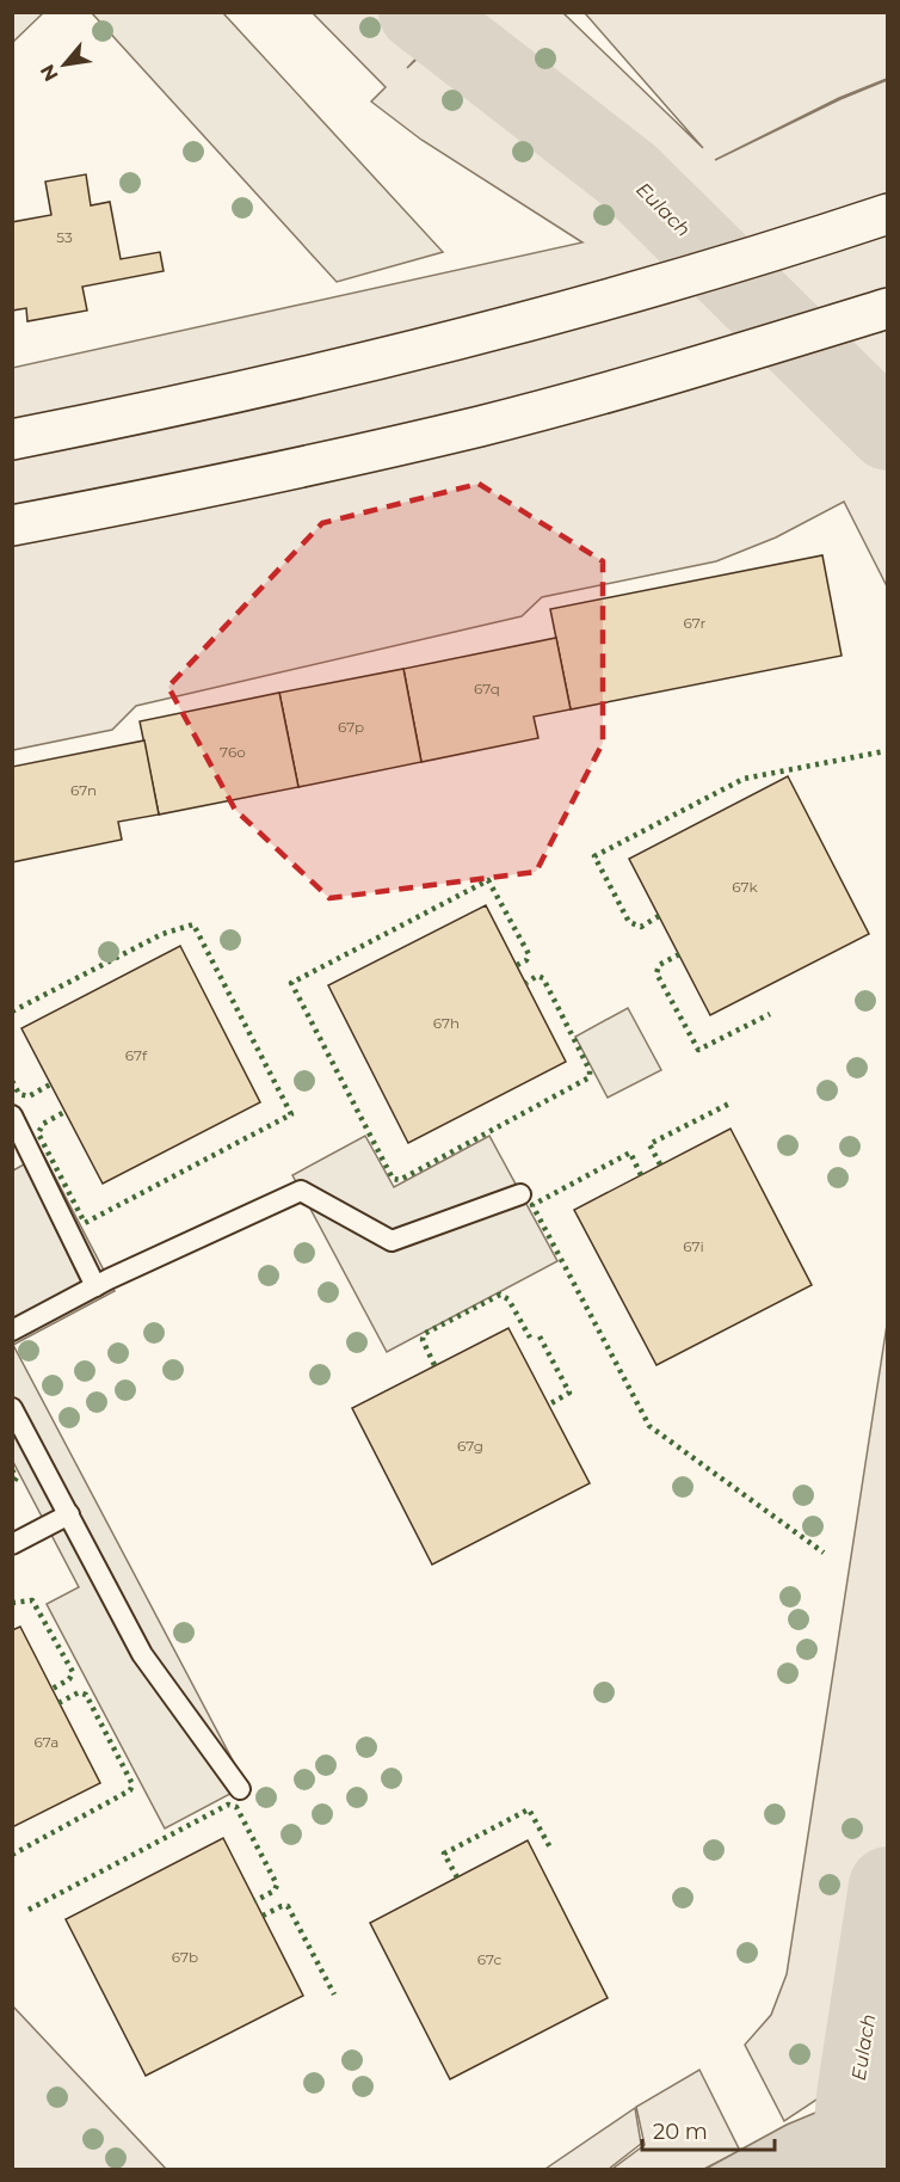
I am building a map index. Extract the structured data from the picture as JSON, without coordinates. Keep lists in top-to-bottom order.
{
  "water": ["Eulach"],
  "house_numbers": [
    "53",
    "67r",
    "67q",
    "67p",
    "76o",
    "67n",
    "67k",
    "67h",
    "67f",
    "67i",
    "67g",
    "67a",
    "67b",
    "67c"
  ],
  "scale_bar": "20 m",
  "north": "bottom left"
}
